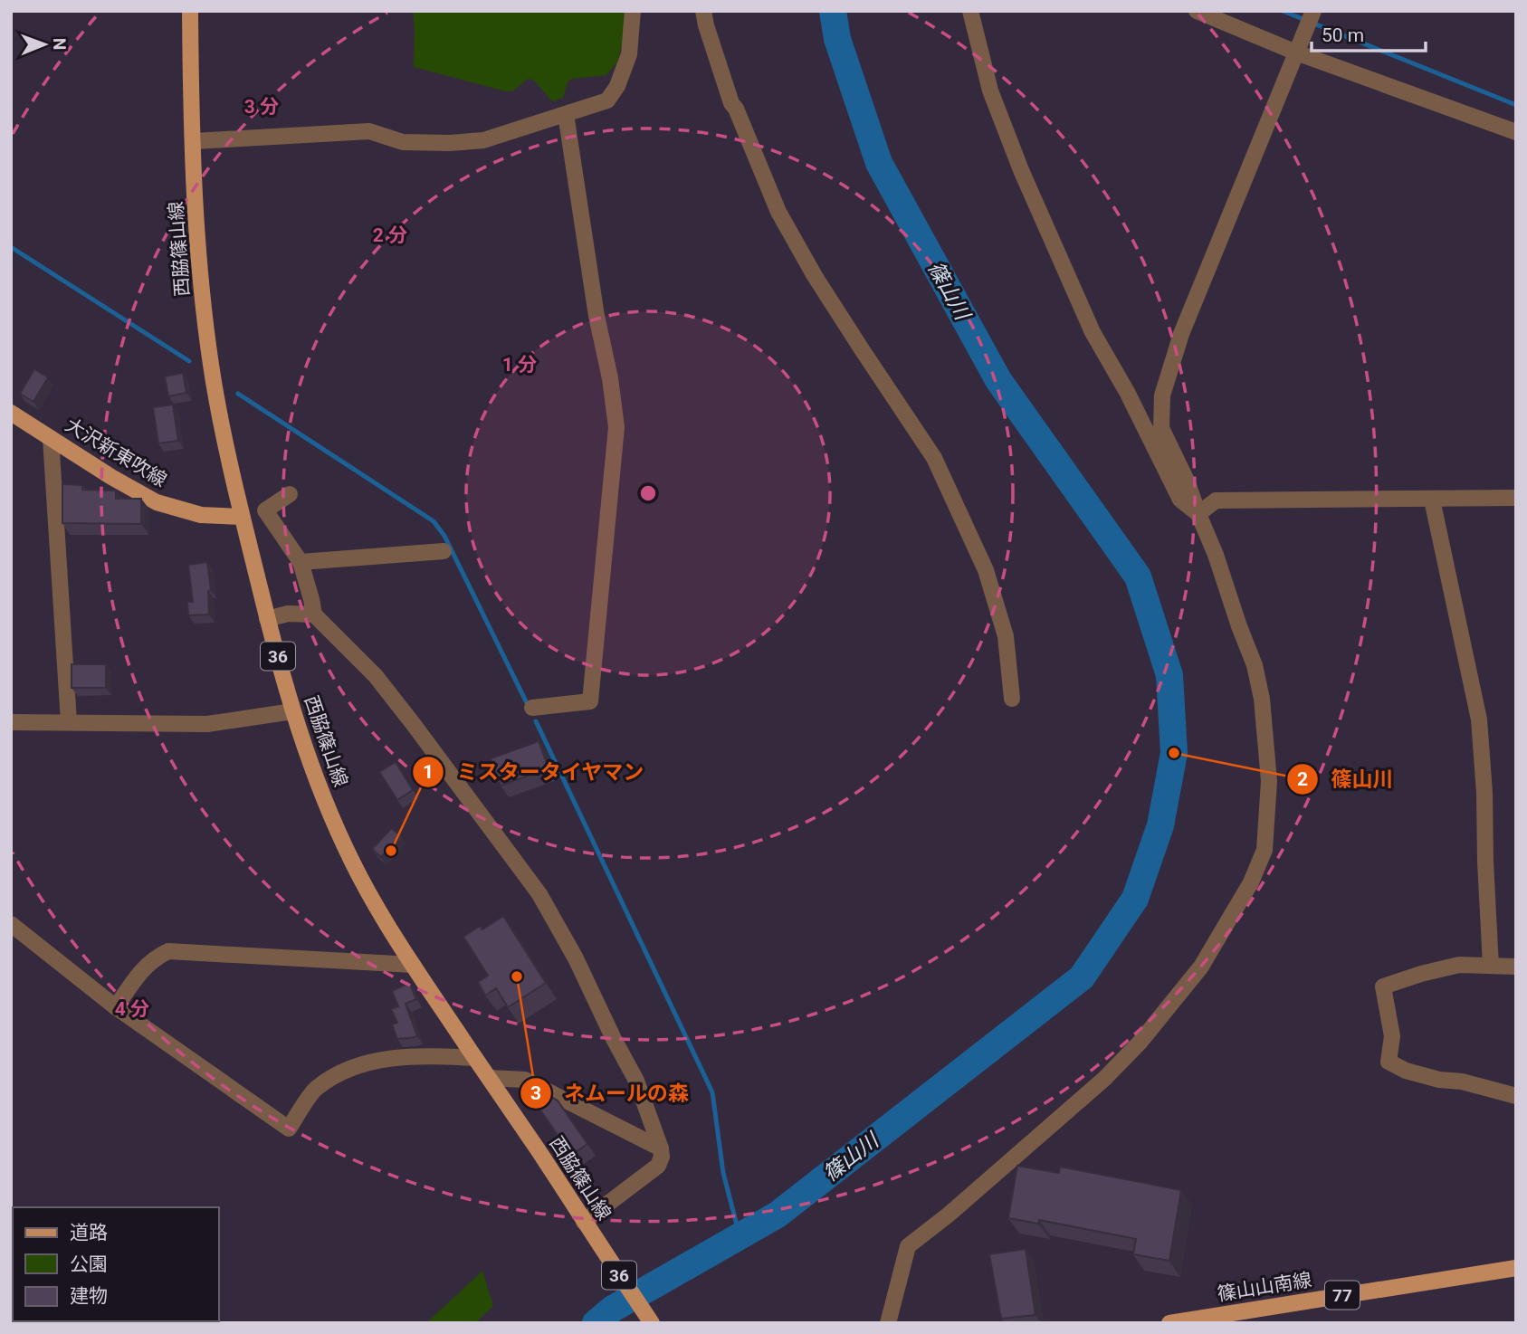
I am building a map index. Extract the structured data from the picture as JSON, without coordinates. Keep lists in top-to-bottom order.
{
  "streets": {
    "main road": [
      "西脇篠山線",
      "大沢新東吹線",
      "36",
      "篠山山南線",
      "77"
    ]
  },
  "crossings": [
    ["西脇篠山線", "大沢新東吹線"]
  ],
  "water": ["篠山川"],
  "places": ["篠山川", "ミスタータイヤマン", "ネムールの森"],
  "legend": ["道路", "公園", "建物"],
  "scale_bar": "50 m",
  "north": "right",
  "rings": [
    "3 分",
    "2 分",
    "1 分",
    "4 分"
  ]
}
